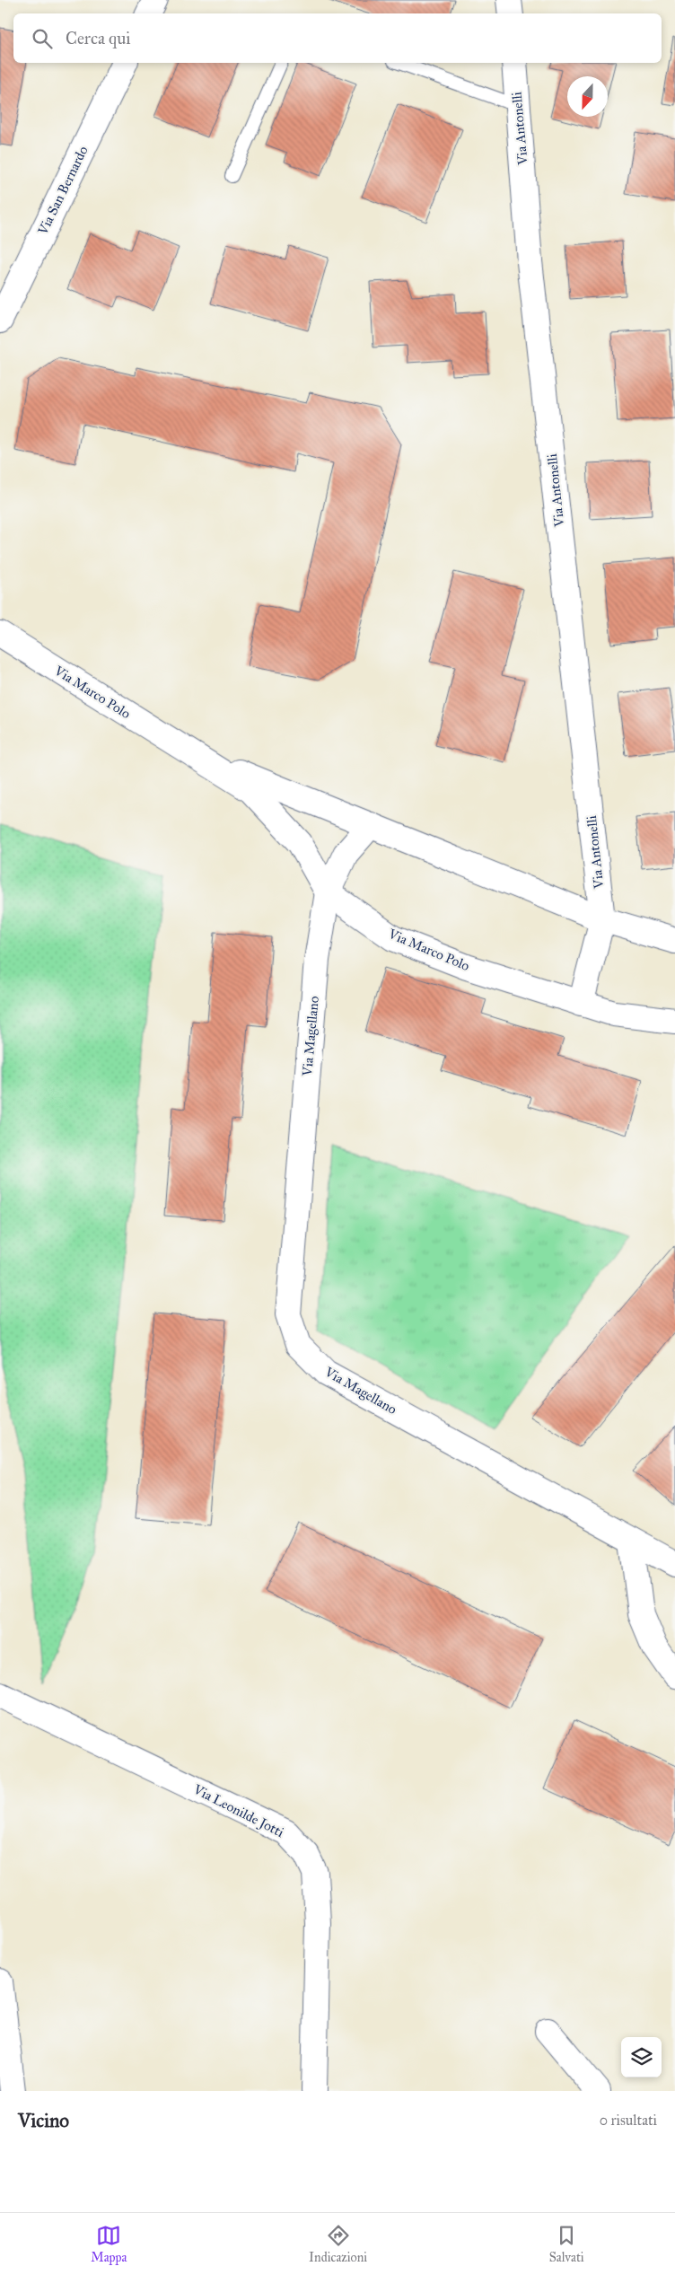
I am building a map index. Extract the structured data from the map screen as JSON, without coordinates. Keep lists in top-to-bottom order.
{
  "streets": {
    "street": [
      "Via Antonelli",
      "Via San Bernardo",
      "Via Marco Polo",
      "Via Magellano",
      "Via Leonilde Jotti"
    ]
  },
  "crossings": [
    ["Via Antonelli", "Via Marco Polo"],
    ["Via Marco Polo", "Via Magellano"]
  ],
  "north": "bottom",
  "page": {
    "search": "Cerca qui",
    "heading": ["Vicino", "0 risultati"],
    "nav": ["Mappa", "Indicazioni", "Salvati"]
  }
}
